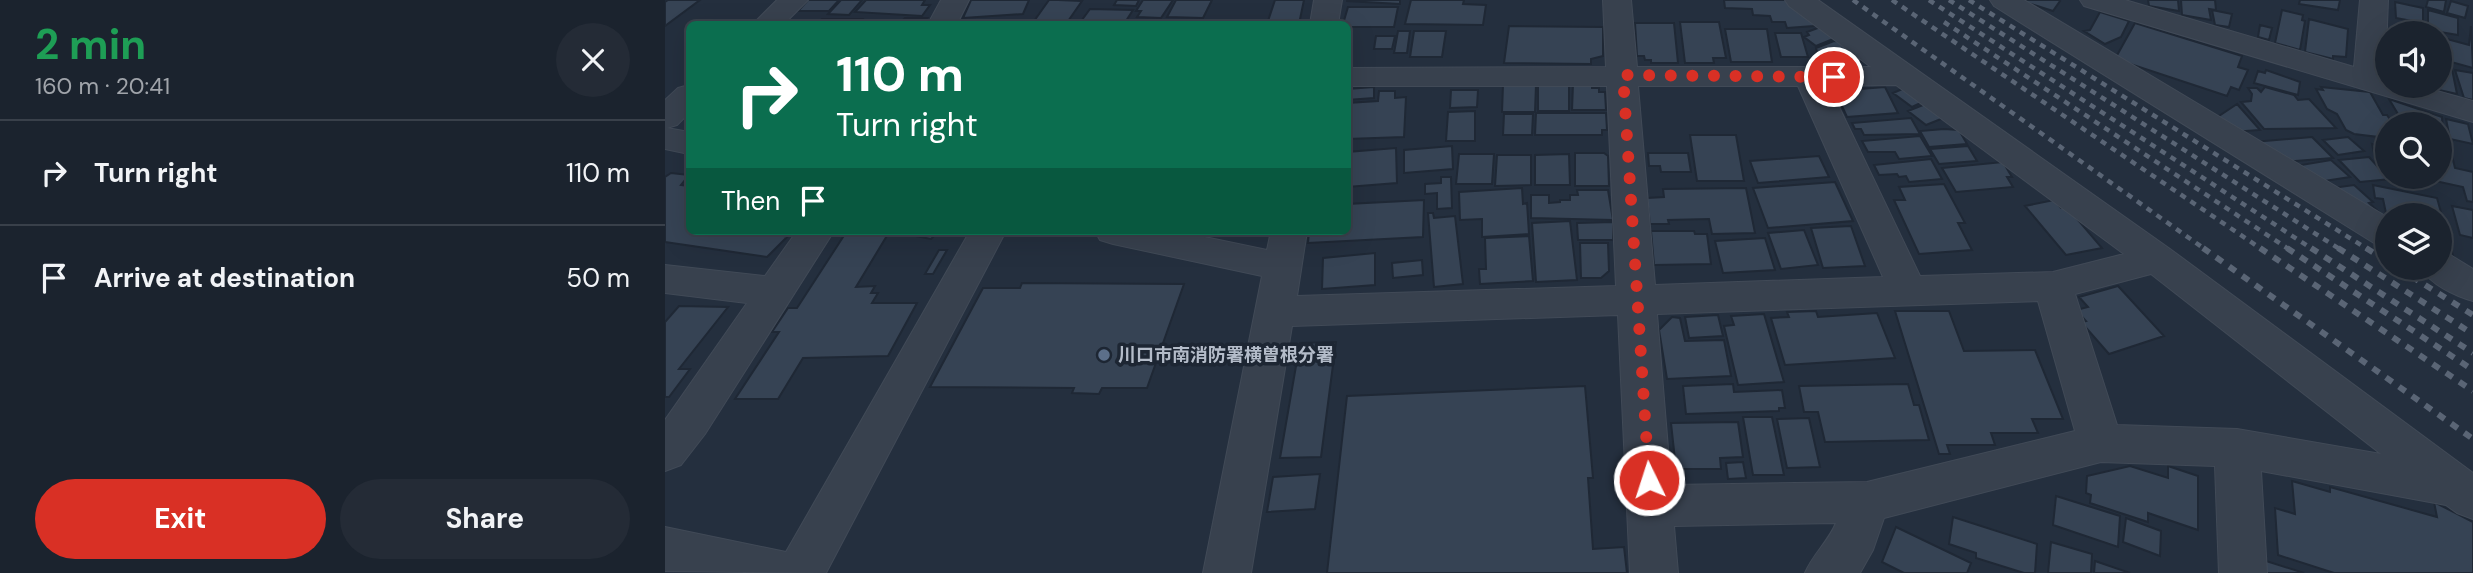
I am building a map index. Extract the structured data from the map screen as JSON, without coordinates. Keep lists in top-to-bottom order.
{
  "places": ["川口市南消防署横曽根分署"],
  "page": {
    "heading": ["2 min", "160 m · 20:41"],
    "turn": ["110 m", "Turn right"],
    "list": [
      {
        "name": "Turn right",
        "value": "110 m"
      },
      {
        "name": "Arrive at destination",
        "value": "50 m"
      }
    ],
    "then": "Then",
    "buttons": ["Exit", "Share"]
  }
}
